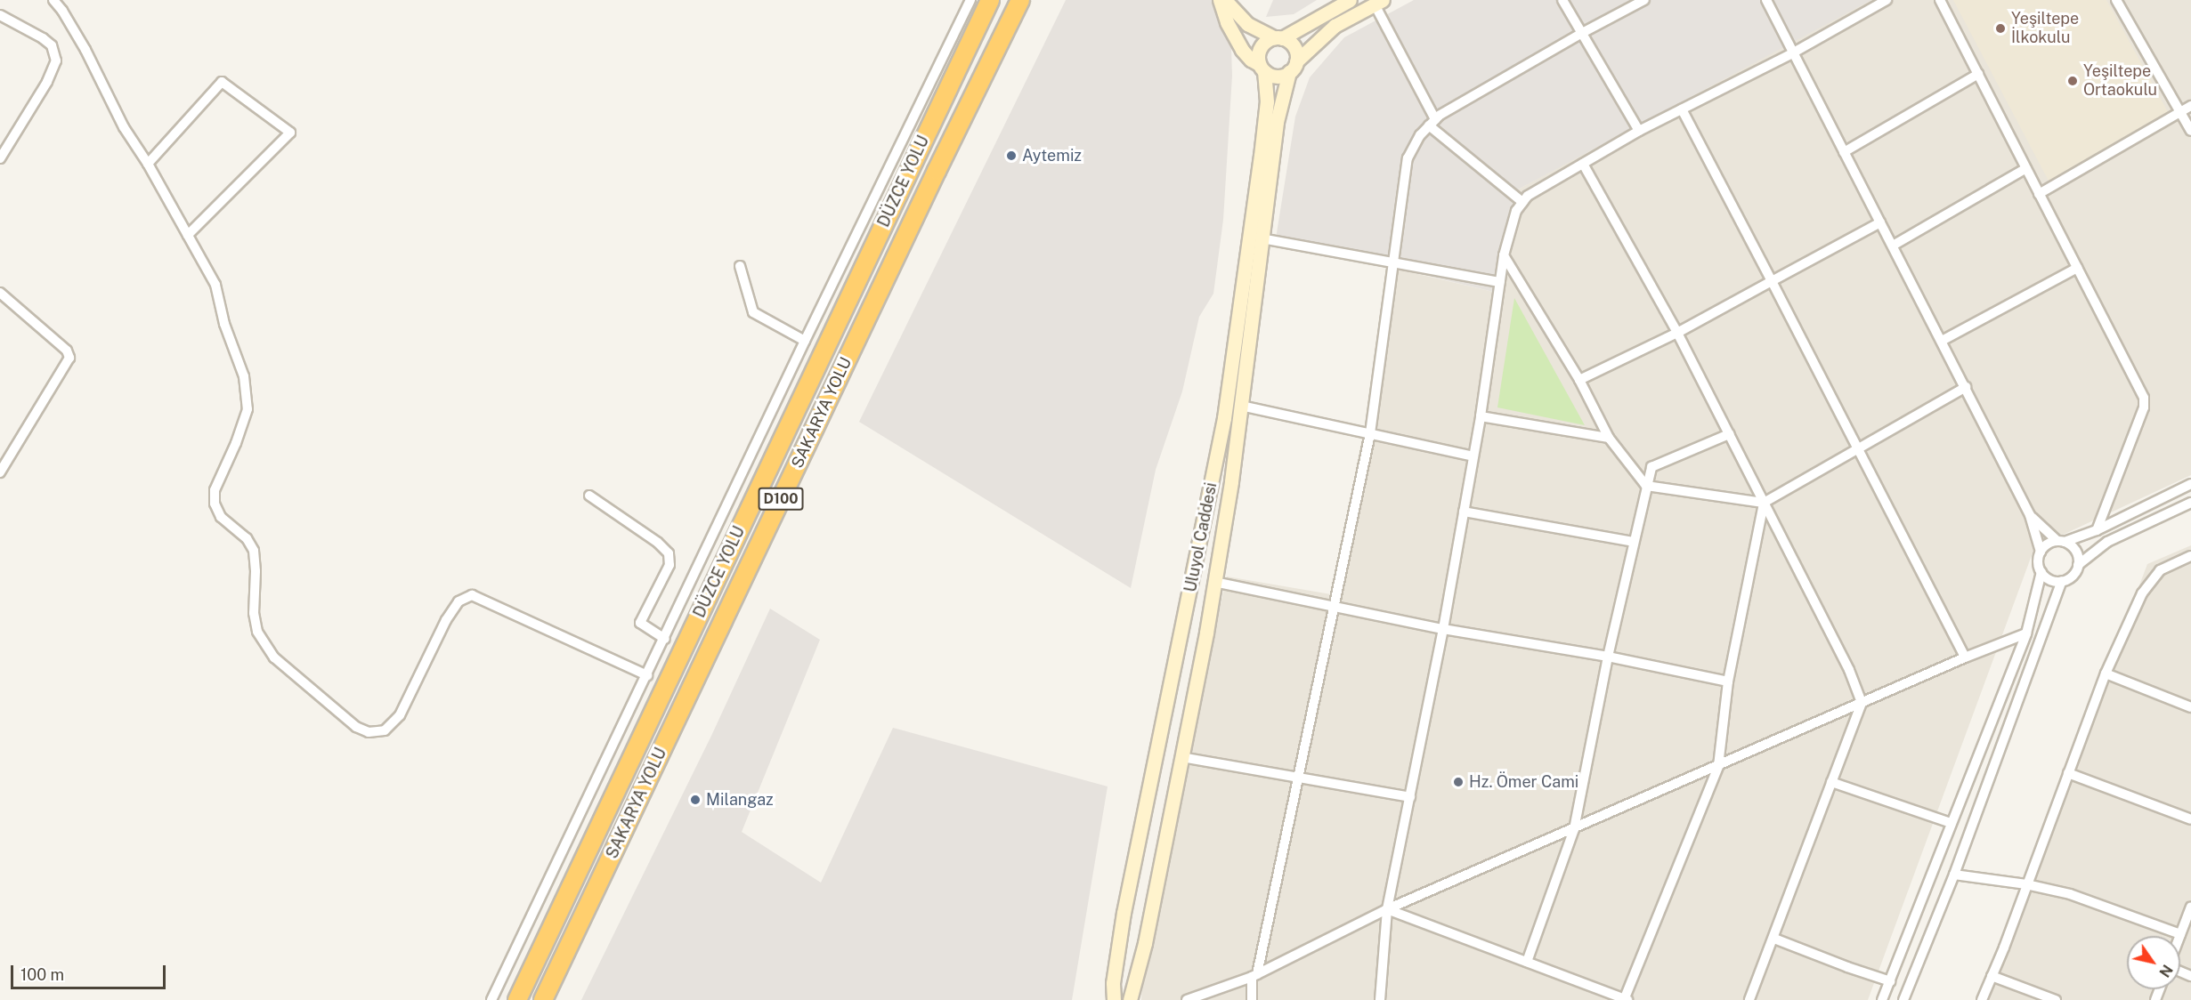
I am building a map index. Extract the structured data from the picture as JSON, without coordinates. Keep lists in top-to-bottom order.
{
  "streets": {
    "highway": ["DÜZCE YOLU", "SAKARYA YOLU", "D100"],
    "main road": ["Uluyol Caddesi"]
  },
  "places": [
    "Yeşiltepe İlkokulu",
    "Yeşiltepe Ortaokulu",
    "Aytemiz",
    "Hz. Ömer Cami",
    "Milangaz"
  ],
  "scale_bar": "100 m",
  "north": "bottom right"
}
